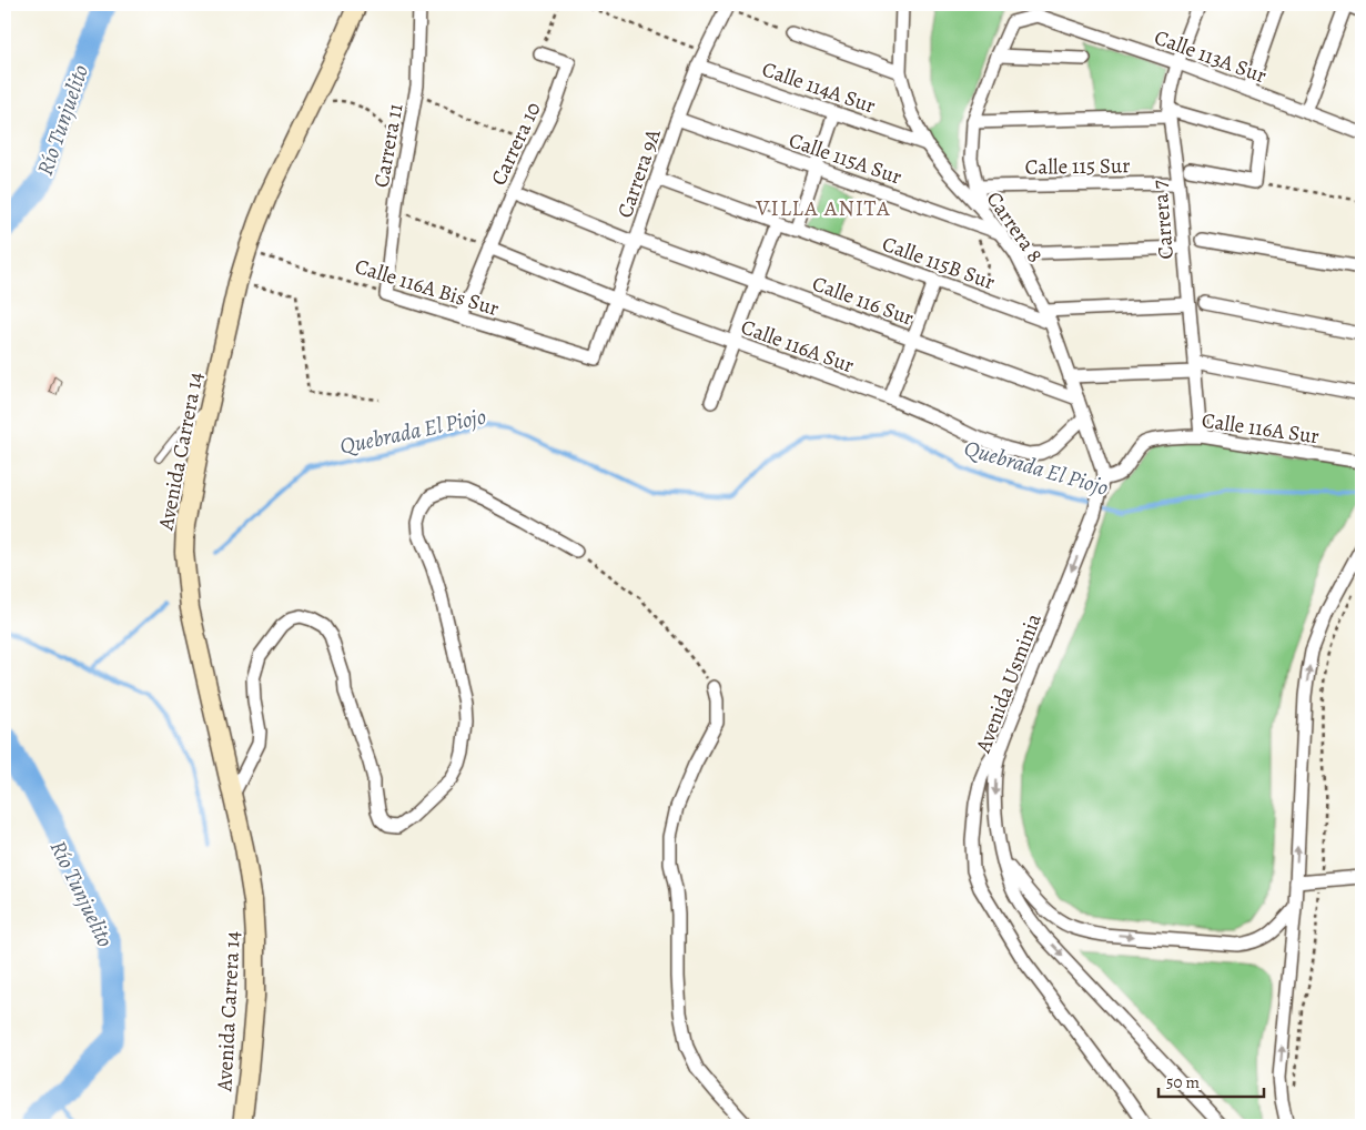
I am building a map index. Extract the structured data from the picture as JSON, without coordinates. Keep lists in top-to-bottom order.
{
  "streets": {
    "main road": ["Avenida Carrera 14"],
    "street": [
      "Calle 113A Sur",
      "Calle 114A Sur",
      "Carrera 10",
      "Carrera 11",
      "Calle 115A Sur",
      "Calle 115 Sur",
      "Carrera 9A",
      "Carrera 7",
      "Carrera 8",
      "Calle 115B Sur",
      "Calle 116A Bis Sur",
      "Calle 116 Sur",
      "Calle 116A Sur",
      "Avenida Usminia"
    ]
  },
  "crossings": [
    ["Calle 113A Sur", "Carrera 7"],
    ["Calle 114A Sur", "Carrera 9A"],
    ["Calle 114A Sur", "Carrera 8"],
    ["Carrera 10", "Calle 116A Bis Sur"],
    ["Carrera 10", "Calle 116 Sur"],
    ["Carrera 10", "Calle 116A Sur"],
    ["Carrera 11", "Calle 116A Bis Sur"],
    ["Calle 115A Sur", "Carrera 9A"],
    ["Calle 115A Sur", "Carrera 8"],
    ["Calle 115 Sur", "Carrera 7"],
    ["Carrera 9A", "Calle 115B Sur"],
    ["Carrera 9A", "Calle 116A Bis Sur"],
    ["Carrera 9A", "Calle 116 Sur"],
    ["Carrera 9A", "Calle 116A Sur"],
    ["Carrera 7", "Calle 116A Sur"],
    ["Carrera 8", "Calle 115B Sur"],
    ["Carrera 8", "Calle 116 Sur"],
    ["Carrera 8", "Calle 116A Sur"],
    ["Carrera 8", "Avenida Usminia"],
    ["Calle 116A Bis Sur", "Avenida Carrera 14"],
    ["Calle 116A Sur", "Avenida Usminia"]
  ],
  "districts": ["VILLA ANITA"],
  "water": ["Río Tunjuelito", "Quebrada El Piojo"],
  "scale_bar": "50 m"
}
